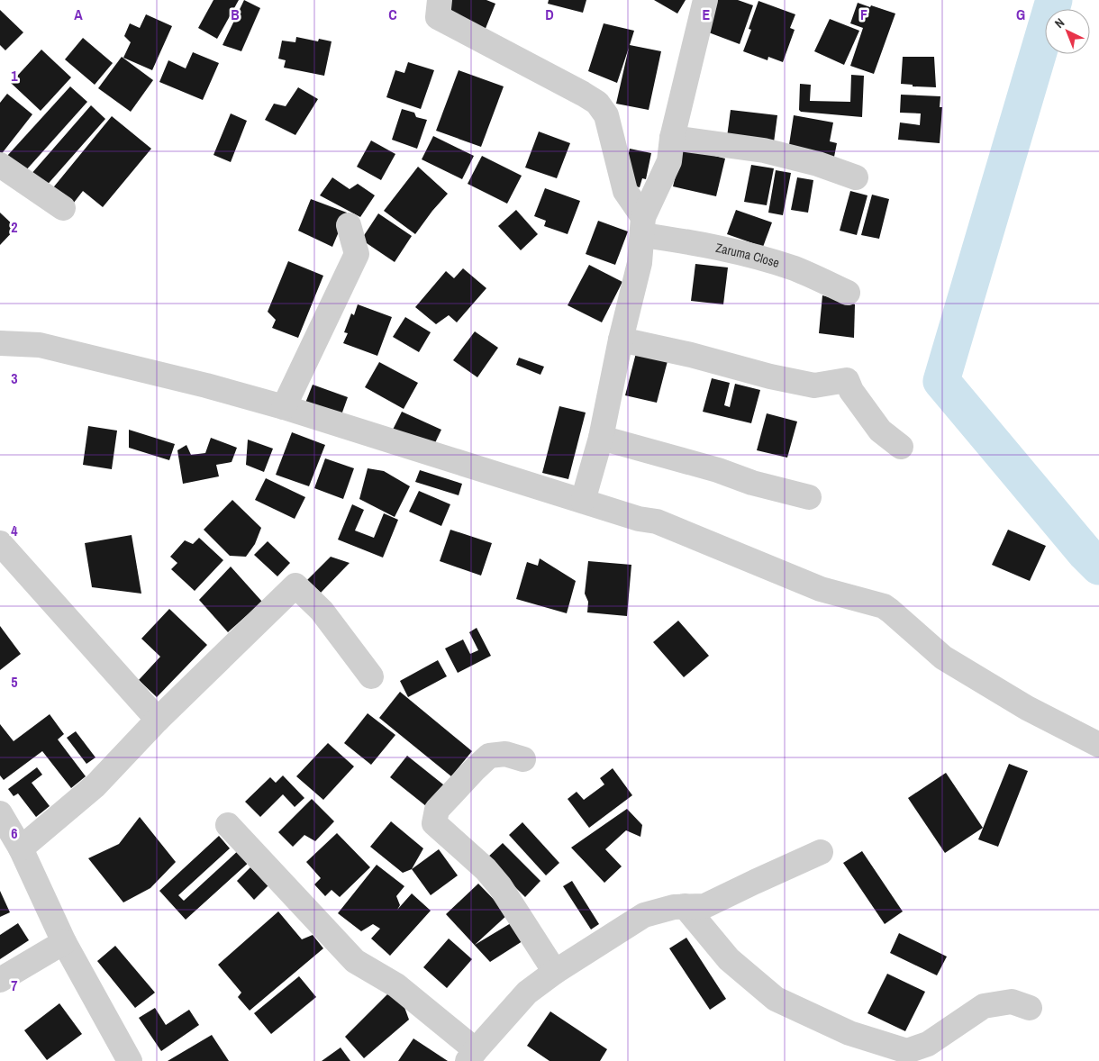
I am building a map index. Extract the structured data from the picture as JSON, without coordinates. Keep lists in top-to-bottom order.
{
  "streets": {
    "street": ["Zaruma Close"]
  },
  "north": "top left",
  "grid": {
    "columns": [
      "A",
      "B",
      "C",
      "D",
      "E",
      "F",
      "G"
    ],
    "rows": [
      "1",
      "2",
      "3",
      "4",
      "5",
      "6",
      "7"
    ]
  }
}
